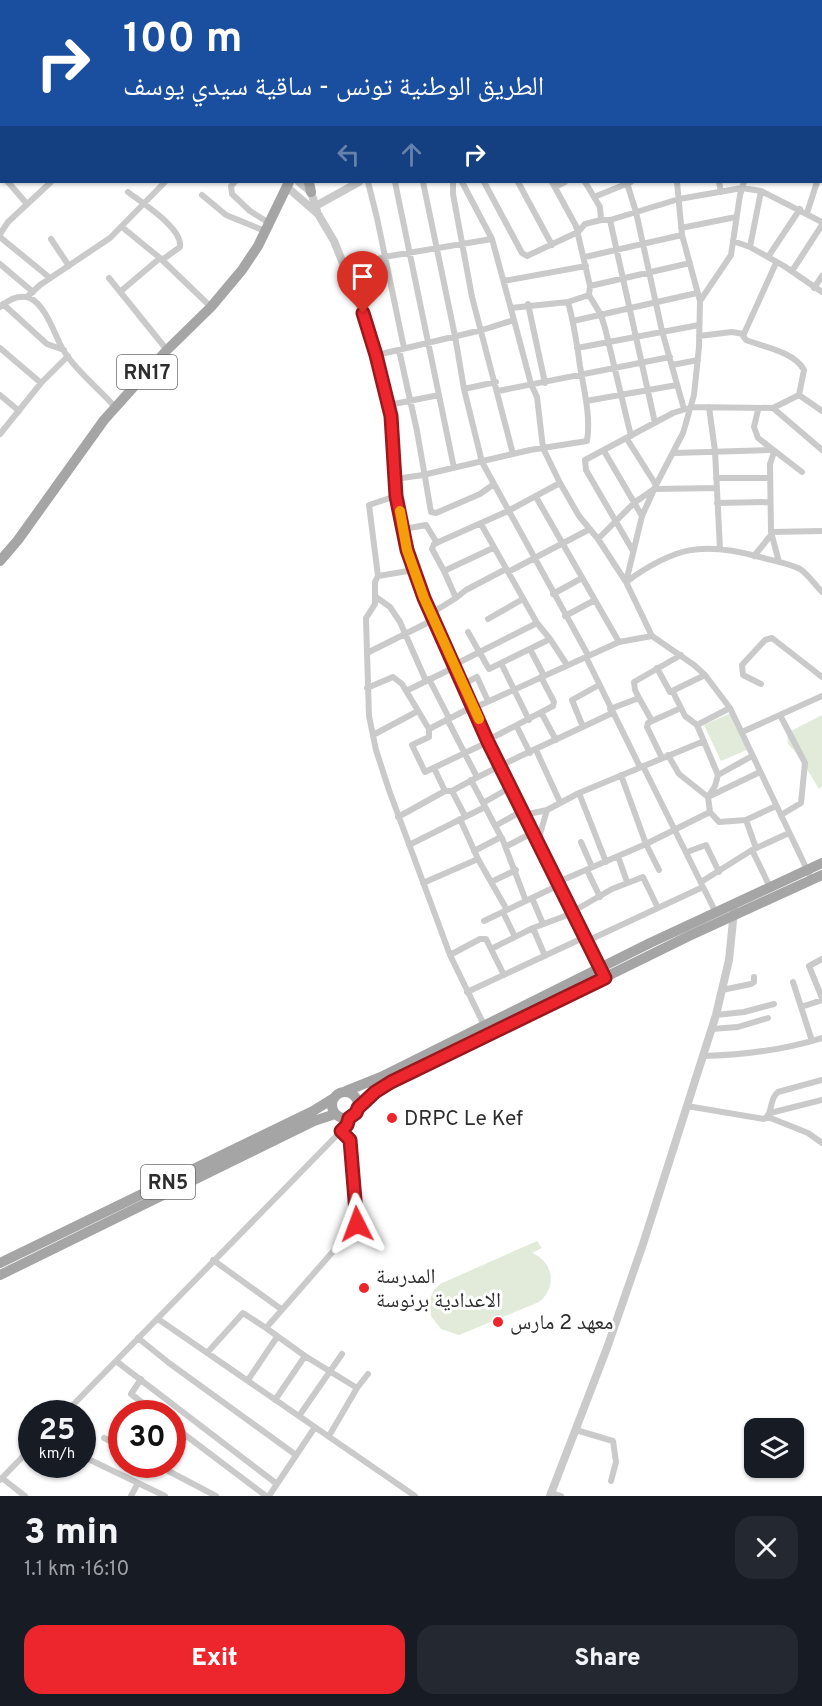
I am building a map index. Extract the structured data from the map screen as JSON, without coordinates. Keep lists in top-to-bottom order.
{
  "streets": {
    "main road": ["RN17", "RN5"]
  },
  "places": ["DRPC Le Kef", "المدرسة الاعدادية برنوسة", "معهد 2 مارس"],
  "page": {
    "turn": ["100 m", "الطريق الوطنية تونس - ساقية سيدي يوسف"],
    "speed": "25 km/h",
    "limit": "30",
    "heading": ["3 min", "1.1 km · 16:10"],
    "buttons": ["Exit", "Share"]
  }
}
